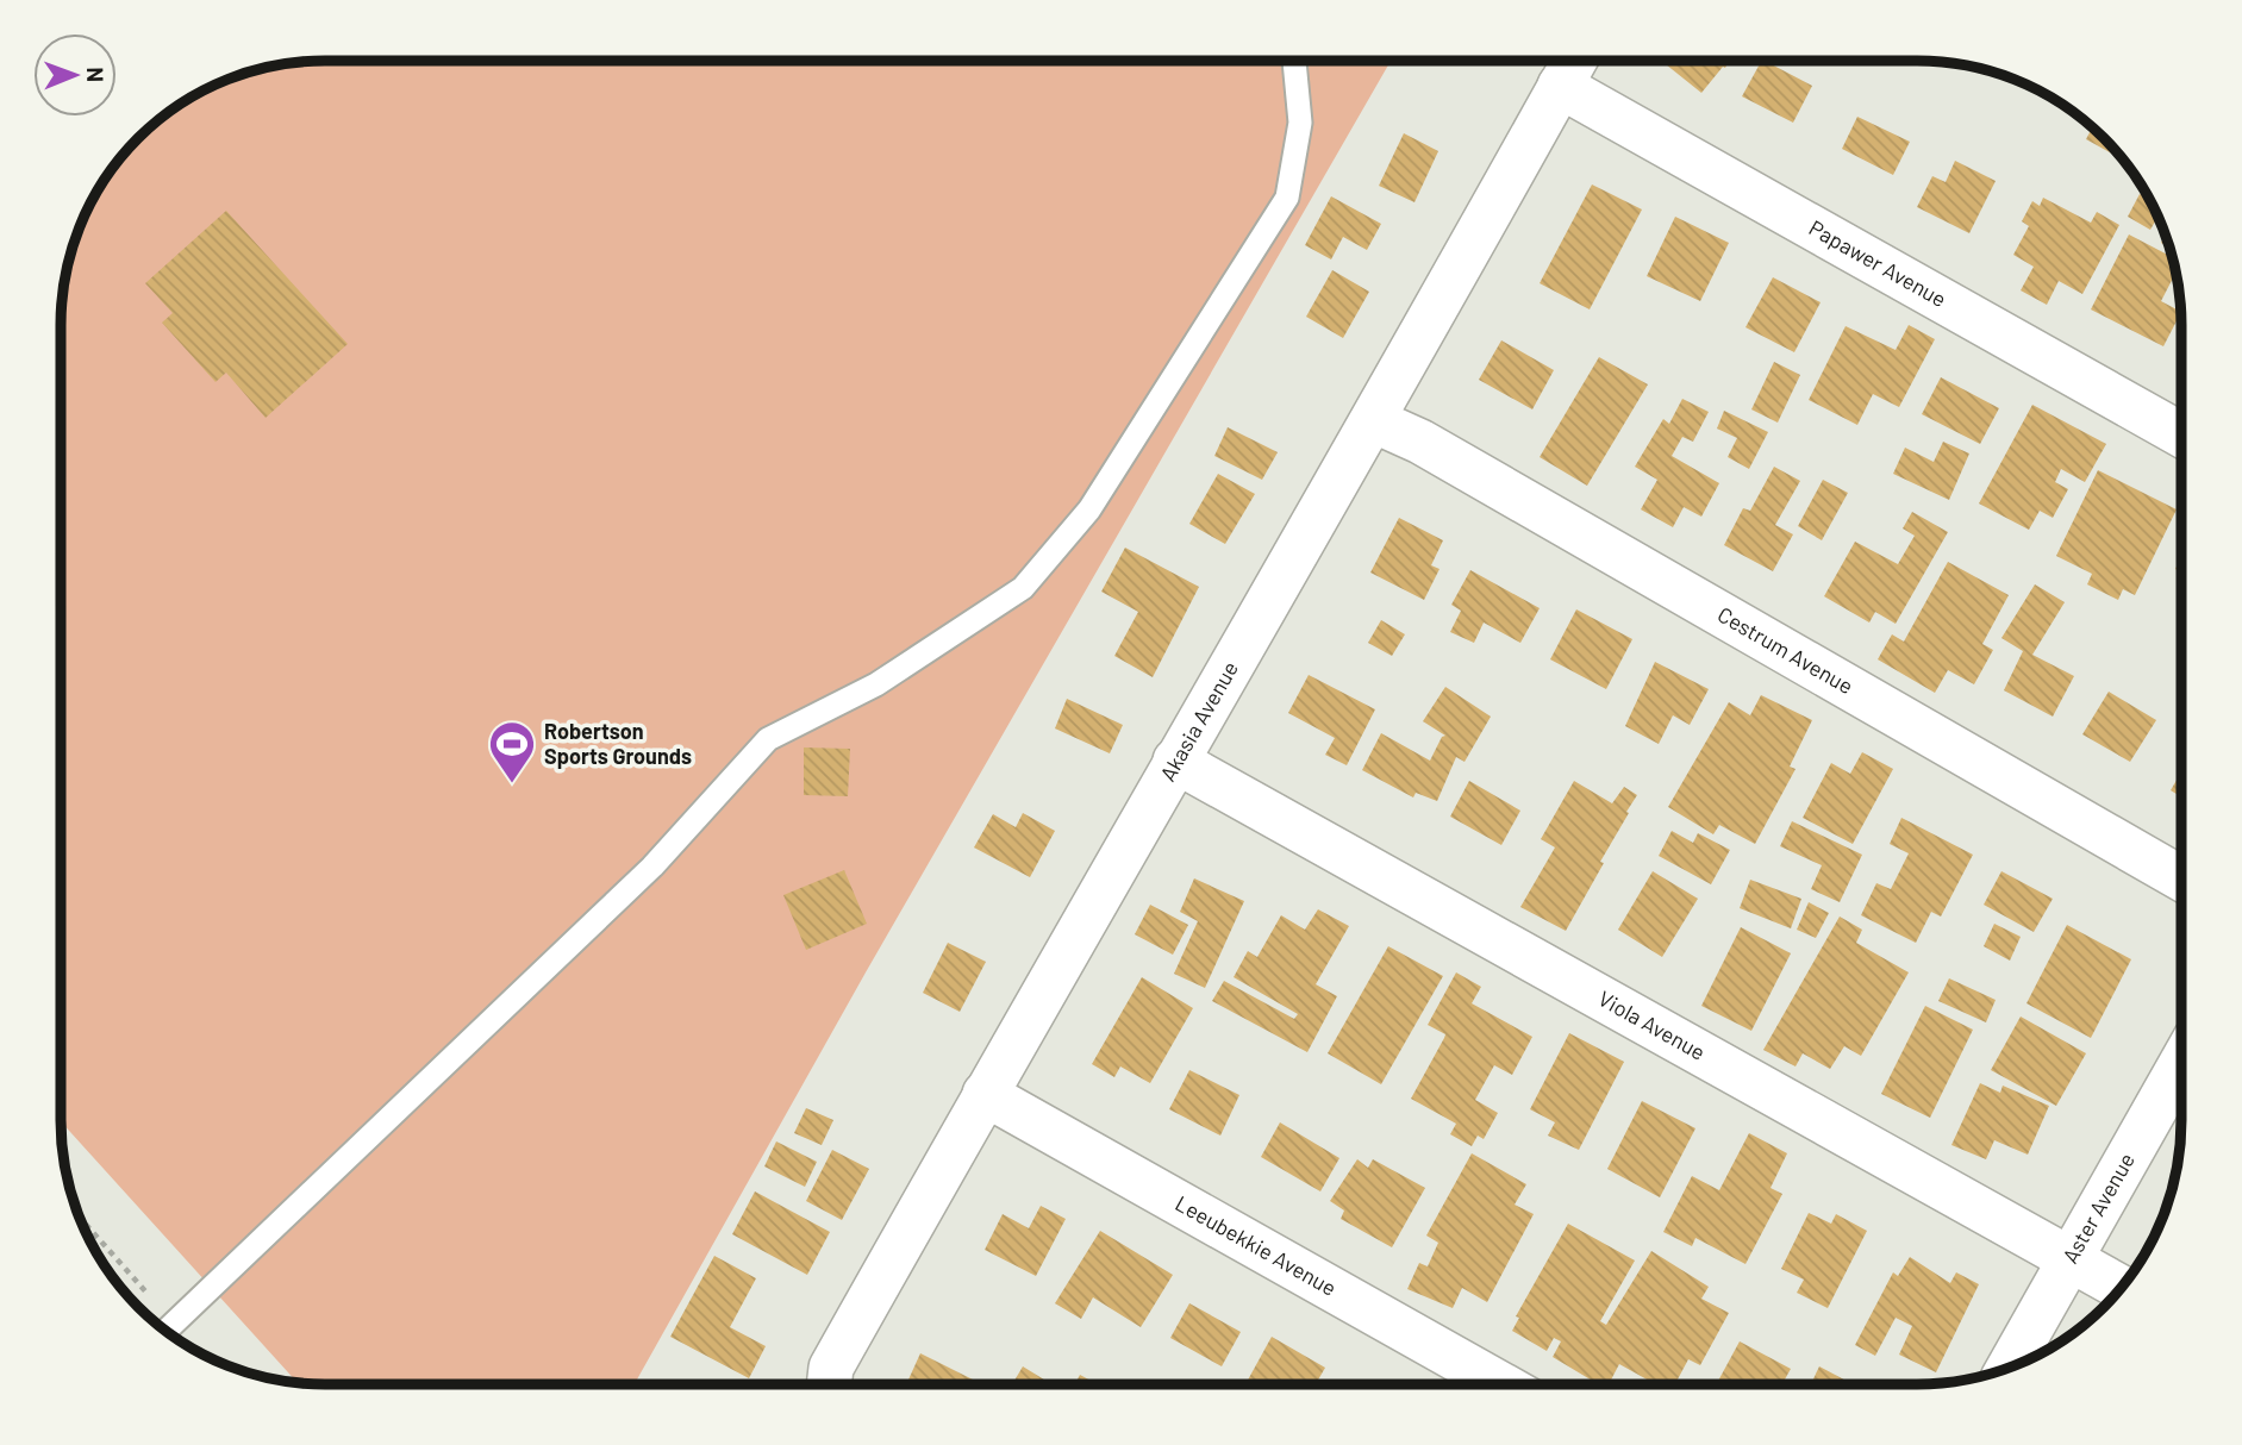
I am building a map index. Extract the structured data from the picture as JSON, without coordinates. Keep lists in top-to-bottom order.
{
  "streets": {
    "street": [
      "Papawer Avenue",
      "Cestrum Avenue",
      "Akasia Avenue",
      "Viola Avenue",
      "Aster Avenue",
      "Leeubekkie Avenue"
    ]
  },
  "crossings": [
    ["Papawer Avenue", "Akasia Avenue"],
    ["Cestrum Avenue", "Akasia Avenue"],
    ["Akasia Avenue", "Viola Avenue"],
    ["Akasia Avenue", "Leeubekkie Avenue"],
    ["Viola Avenue", "Aster Avenue"]
  ],
  "places": {
    "sports": ["Robertson Sports Grounds"]
  },
  "north": "right"
}
